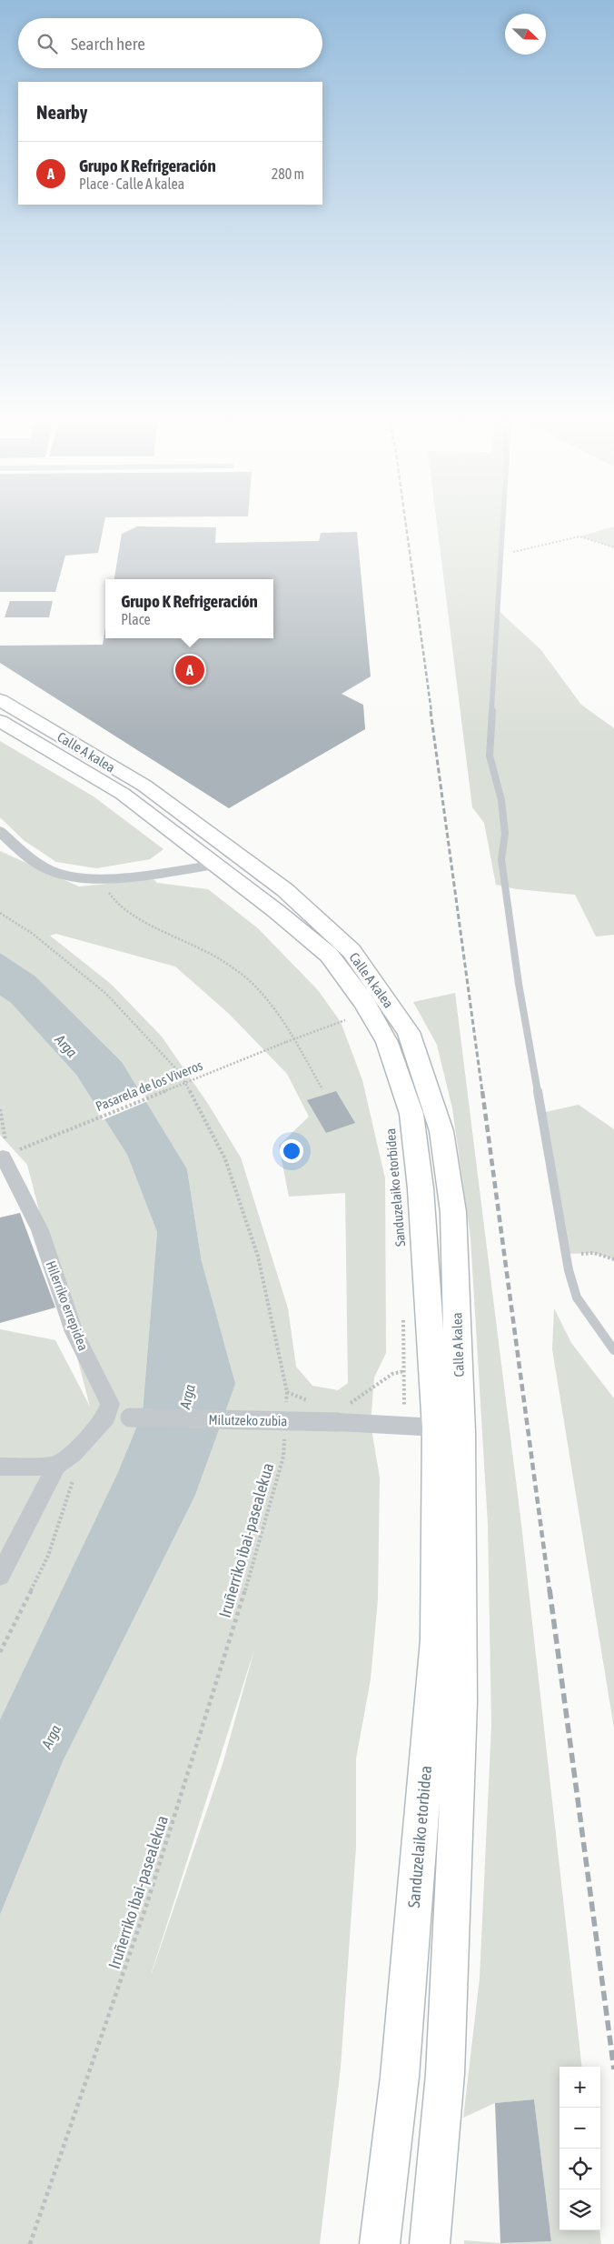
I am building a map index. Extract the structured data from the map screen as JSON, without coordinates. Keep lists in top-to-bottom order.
{
  "streets": {
    "main road": ["Calle A kalea", "Sanduzelaiko etorbidea"],
    "street": ["Hilerriko errepidea", "Milutzeko zubia"],
    "path": ["Pasarela de los Viveros", "Iruñerriko ibai-pasealekua"]
  },
  "crossings": [
    ["Calle A kalea", "Sanduzelaiko etorbidea"],
    ["Calle A kalea", "Milutzeko zubia"],
    ["Pasarela de los Viveros", "Hilerriko errepidea"],
    ["Sanduzelaiko etorbidea", "Milutzeko zubia"],
    ["Hilerriko errepidea", "Milutzeko zubia"]
  ],
  "water": ["Arga"],
  "north": "bottom right",
  "page": {
    "search": "Search here",
    "heading": "Nearby",
    "list": [
      {
        "mark": "A",
        "name": "Grupo K Refrigeración",
        "note": "Place · Calle A kalea",
        "value": "280 m"
      }
    ],
    "popup": ["Grupo K Refrigeración", "Place"],
    "pins": "A",
    "map_buttons": ["+", "−"]
  }
}
